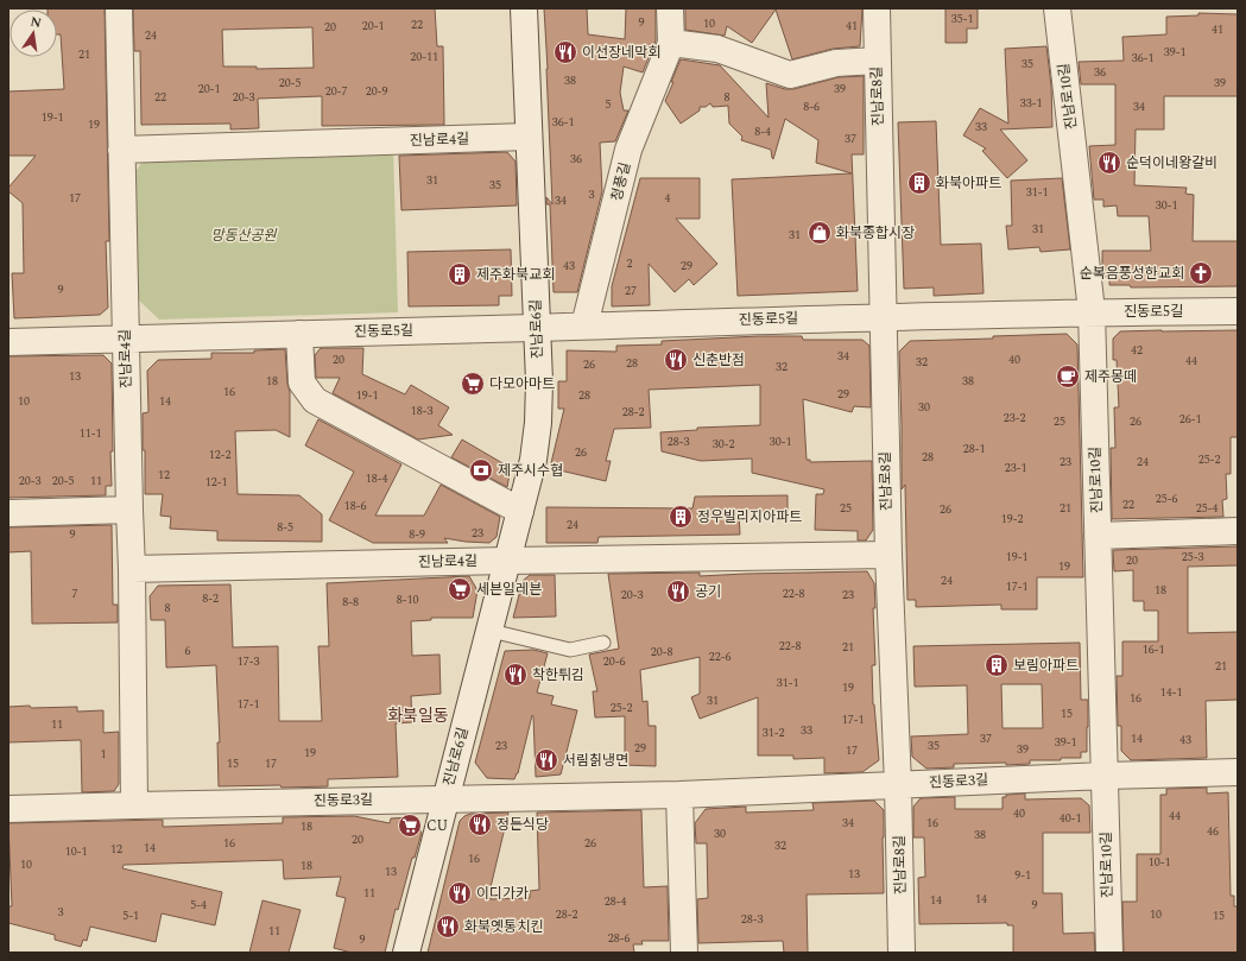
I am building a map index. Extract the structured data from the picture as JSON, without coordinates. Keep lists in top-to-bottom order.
{
  "streets": {
    "street": [
      "진남로8길",
      "진남로10길",
      "진남로4길",
      "청풍길",
      "진동로5길",
      "진남로6길",
      "진동로3길"
    ]
  },
  "crossings": [
    ["진남로8길", "진동로5길"],
    ["진남로8길", "진동로3길"],
    ["진남로10길", "진동로5길"],
    ["진남로10길", "진동로3길"],
    ["진남로4길", "진동로5길"],
    ["진남로4길", "진남로6길"],
    ["진남로4길", "진동로3길"],
    ["청풍길", "진동로5길"],
    ["진동로5길", "진남로6길"],
    ["진남로6길", "진동로3길"]
  ],
  "districts": ["화북일동"],
  "parks": ["망동산공원"],
  "places": {
    "restaurant": [
      "이선장네막회",
      "순덕이네왕갈비",
      "신춘반점",
      "공기",
      "착한튀김",
      "서림칡냉면",
      "정든식당",
      "이디가카",
      "화북옛통치킨"
    ],
    "building": [
      "화북아파트",
      "제주화북교회",
      "정우빌리지아파트",
      "보림아파트"
    ],
    "shop": ["화북종합시장"],
    "church": ["순복음풍성한교회"],
    "cafe": ["제주몽떼"],
    "supermarket": ["다모아마트", "세븐일레븐", "CU"],
    "bank": ["제주시수협"]
  },
  "house_numbers": [
    "35-1",
    "9",
    "10",
    "22",
    "20-1",
    "41",
    "20",
    "41",
    "24",
    "39-1",
    "21",
    "20-11",
    "36-1",
    "35",
    "36",
    "38",
    "20-5",
    "39",
    "20-1",
    "39",
    "20-7",
    "20-9",
    "22",
    "20-3",
    "8",
    "33-1",
    "5",
    "8-6",
    "34",
    "19-1",
    "36-1",
    "19",
    "33",
    "8-4",
    "37",
    "36",
    "31",
    "35",
    "31-1",
    "3",
    "17",
    "4",
    "34",
    "30-1",
    "31",
    "31",
    "2",
    "43",
    "29",
    "9",
    "27",
    "42",
    "34",
    "20",
    "40",
    "44",
    "32",
    "28",
    "26",
    "32",
    "13",
    "18",
    "38",
    "16",
    "29",
    "19-1",
    "28",
    "10",
    "14",
    "30",
    "18-3",
    "28-2",
    "23-2",
    "26-1",
    "25",
    "26",
    "11-1",
    "28-3",
    "30-1",
    "30-2",
    "28-1",
    "26",
    "12-2",
    "28",
    "25-2",
    "23",
    "24",
    "23-1",
    "12",
    "18-4",
    "20-3",
    "20-5",
    "11",
    "12-1",
    "25-6",
    "22",
    "18-6",
    "25",
    "21",
    "25-4",
    "26",
    "19-2",
    "24",
    "8-5",
    "23",
    "9",
    "8-9",
    "19-1",
    "25-3",
    "20",
    "19",
    "24",
    "17-1",
    "18",
    "7",
    "22-8",
    "20-3",
    "23",
    "8-2",
    "8-10",
    "8-8",
    "8",
    "22-8",
    "21",
    "16-1",
    "6",
    "20-8",
    "22-6",
    "17-3",
    "20-6",
    "21",
    "31-1",
    "19",
    "14-1",
    "16",
    "31",
    "17-1",
    "25-2",
    "15",
    "17-1",
    "11",
    "33",
    "31-2",
    "37",
    "14",
    "43",
    "39-1",
    "23",
    "35",
    "29",
    "39",
    "17",
    "19",
    "1",
    "15",
    "17",
    "40",
    "44",
    "40-1",
    "34",
    "16",
    "18",
    "46",
    "30",
    "38",
    "20",
    "16",
    "26",
    "32",
    "14",
    "12",
    "10-1",
    "16",
    "10-1",
    "10",
    "18",
    "13",
    "13",
    "9-1",
    "11",
    "14",
    "14",
    "28-4",
    "5-4",
    "9",
    "3",
    "28-2",
    "10",
    "5-1",
    "15",
    "28-3",
    "11",
    "28-6",
    "9"
  ],
  "north": "top"
}
